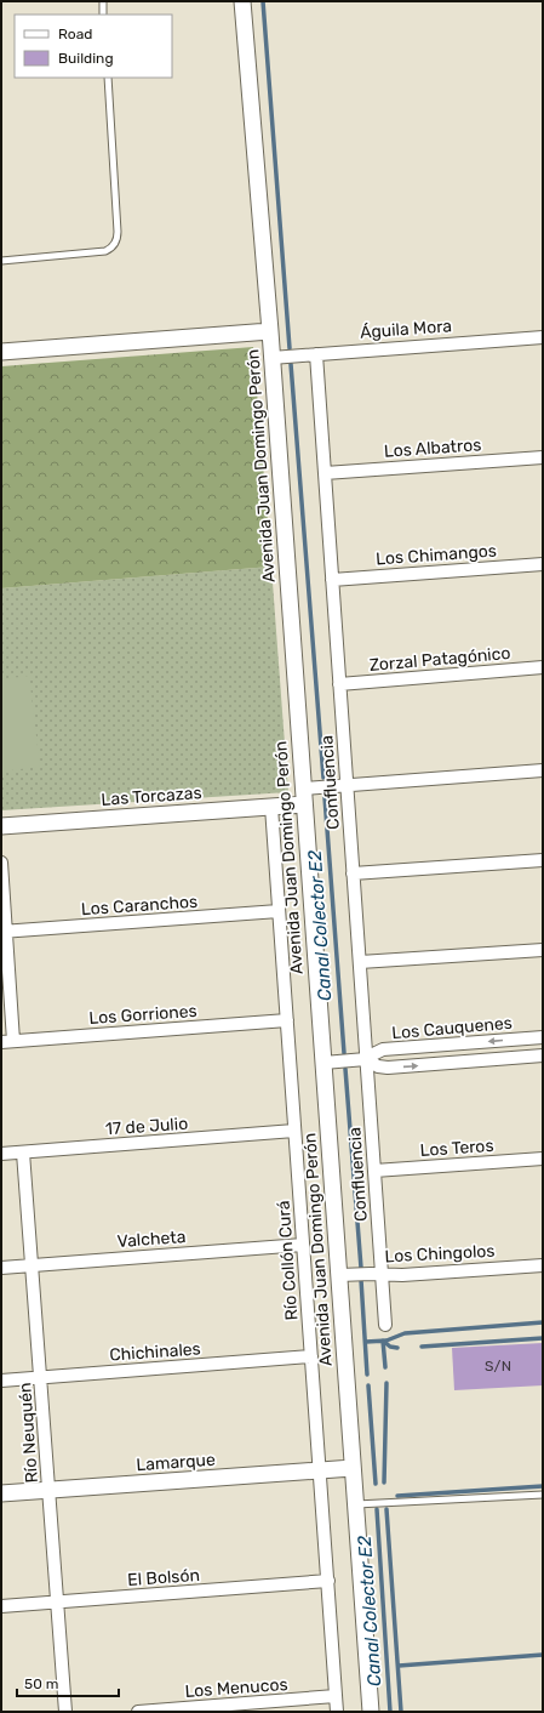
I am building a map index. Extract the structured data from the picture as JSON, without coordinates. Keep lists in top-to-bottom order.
{
  "streets": {
    "street": [
      "Águila Mora",
      "Los Albatros",
      "Avenida Juan Domingo Perón",
      "Los Chimangos",
      "Zorzal Patagónico",
      "Confluencia",
      "Las Torcazas",
      "Los Caranchos",
      "Los Gorriones",
      "Los Cauquenes",
      "17 de Julio",
      "Los Teros",
      "Valcheta",
      "Los Chingolos",
      "Río Collón Curá",
      "Chichinales",
      "Río Neuquén",
      "Lamarque",
      "El Bolsón",
      "Los Menucos"
    ]
  },
  "crossings": [
    ["Águila Mora", "Avenida Juan Domingo Perón"],
    ["Águila Mora", "Confluencia"],
    ["Los Albatros", "Confluencia"],
    ["Avenida Juan Domingo Perón", "Las Torcazas"],
    ["Avenida Juan Domingo Perón", "Los Cauquenes"],
    ["Avenida Juan Domingo Perón", "Los Chingolos"],
    ["Avenida Juan Domingo Perón", "Lamarque"],
    ["Los Chimangos", "Confluencia"],
    ["Zorzal Patagónico", "Confluencia"],
    ["Confluencia", "Las Torcazas"],
    ["Confluencia", "Los Cauquenes"],
    ["Confluencia", "Los Teros"],
    ["Confluencia", "Los Chingolos"],
    ["Las Torcazas", "Río Collón Curá"],
    ["Los Caranchos", "Río Collón Curá"],
    ["Los Gorriones", "Río Collón Curá"],
    ["17 de Julio", "Río Collón Curá"],
    ["17 de Julio", "Río Neuquén"],
    ["Valcheta", "Río Collón Curá"],
    ["Valcheta", "Río Neuquén"],
    ["Río Collón Curá", "Chichinales"],
    ["Río Collón Curá", "Lamarque"],
    ["Río Collón Curá", "El Bolsón"],
    ["Río Collón Curá", "Los Menucos"],
    ["Chichinales", "Río Neuquén"],
    ["Río Neuquén", "Lamarque"],
    ["Río Neuquén", "El Bolsón"]
  ],
  "water": ["Canal Colector E2"],
  "house_numbers": ["S/N"],
  "legend": ["Road", "Building"],
  "scale_bar": "50 m"
}
